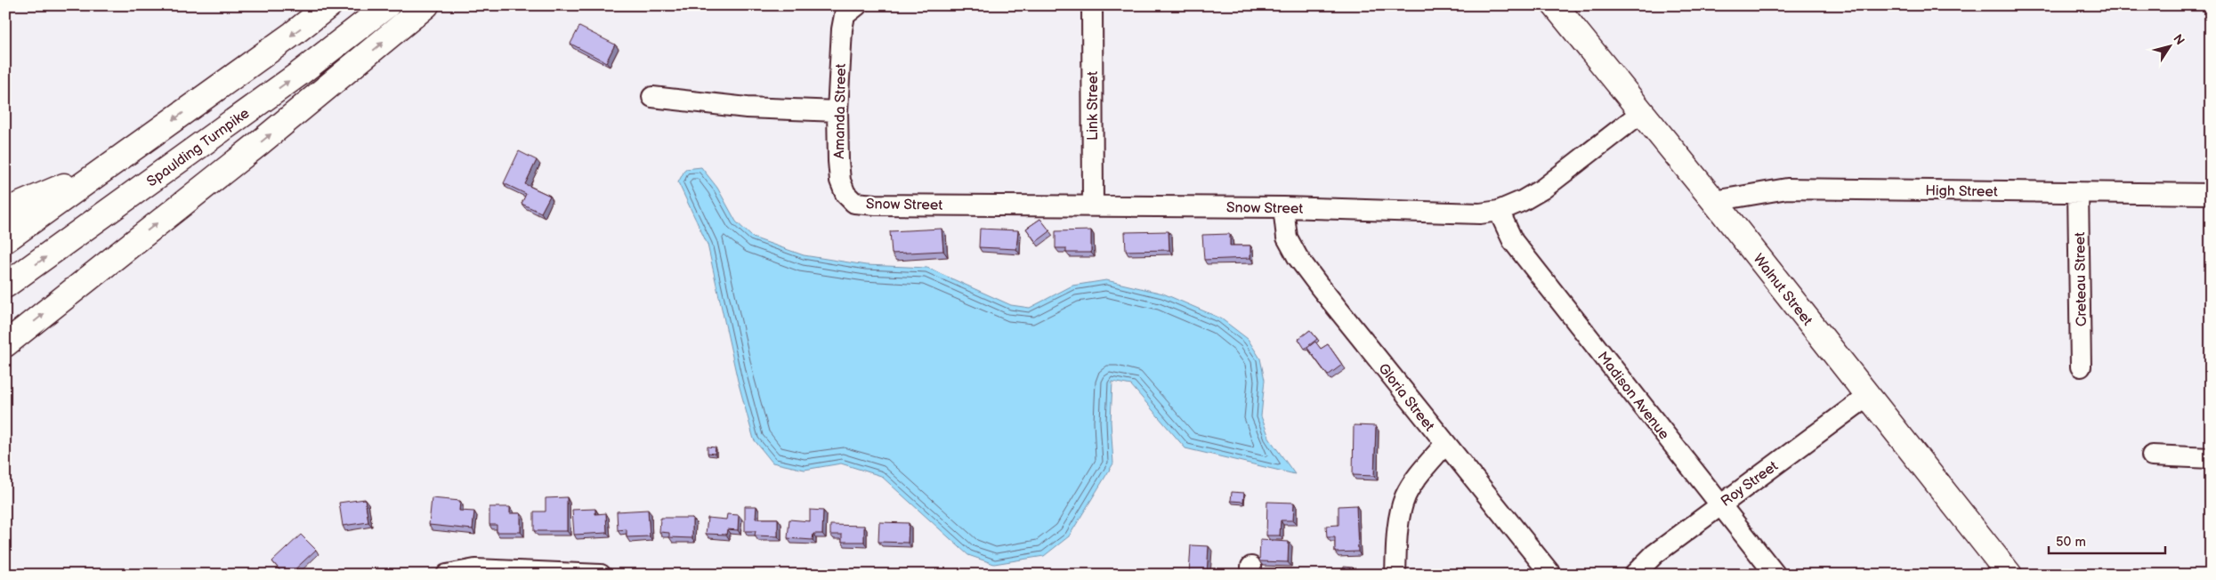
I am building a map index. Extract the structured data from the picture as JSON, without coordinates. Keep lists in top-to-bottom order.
{
  "streets": {
    "main road": ["Spaulding Turnpike", "Walnut Street"],
    "street": [
      "Link Street",
      "Amanda Street",
      "High Street",
      "Snow Street",
      "Creteau Street",
      "Madison Avenue",
      "Gloria Street",
      "Roy Street"
    ]
  },
  "crossings": [
    ["Link Street", "Snow Street"],
    ["Amanda Street", "Snow Street"],
    ["High Street", "Creteau Street"],
    ["High Street", "Walnut Street"],
    ["Snow Street", "Walnut Street"],
    ["Snow Street", "Madison Avenue"],
    ["Snow Street", "Gloria Street"],
    ["Walnut Street", "Roy Street"],
    ["Madison Avenue", "Roy Street"]
  ],
  "scale_bar": "50 m",
  "north": "top right"
}
